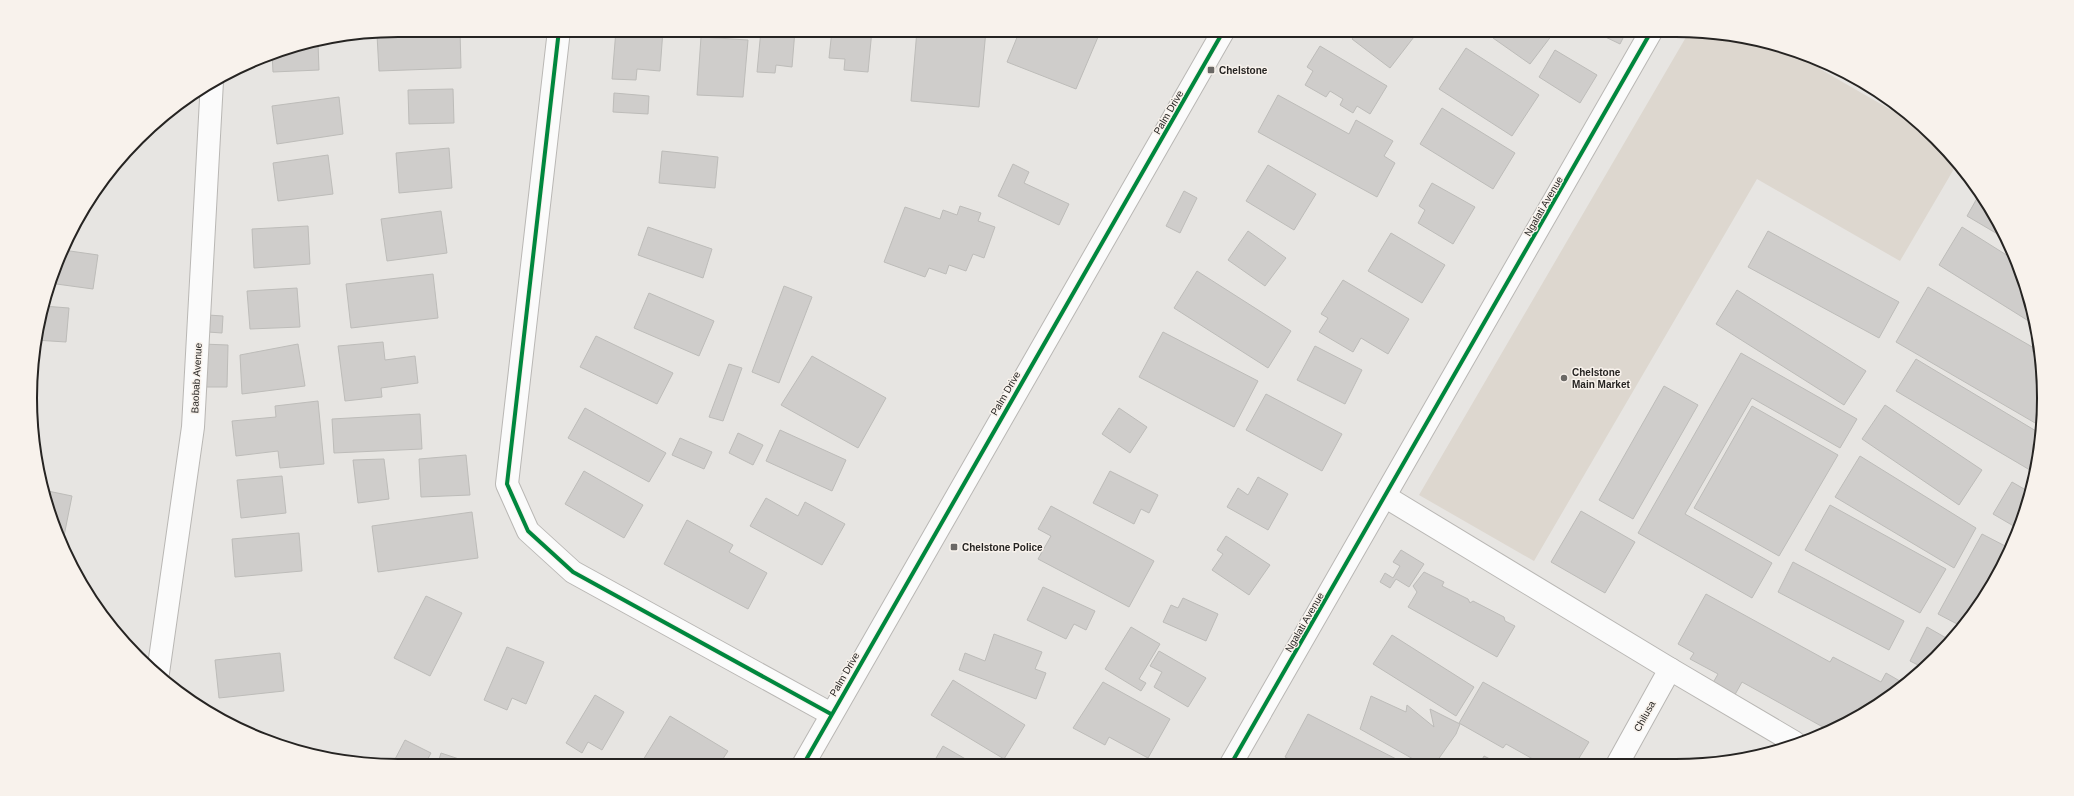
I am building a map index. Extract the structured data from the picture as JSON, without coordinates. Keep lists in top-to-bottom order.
{
  "streets": {
    "street": [
      "Palm Drive",
      "Ngalati Avenue",
      "Baobab Avenue",
      "Chilusa"
    ]
  },
  "places": {
    "transit": ["Chelstone", "Chelstone Police"],
    "other": ["Chelstone Main Market"]
  }
}
